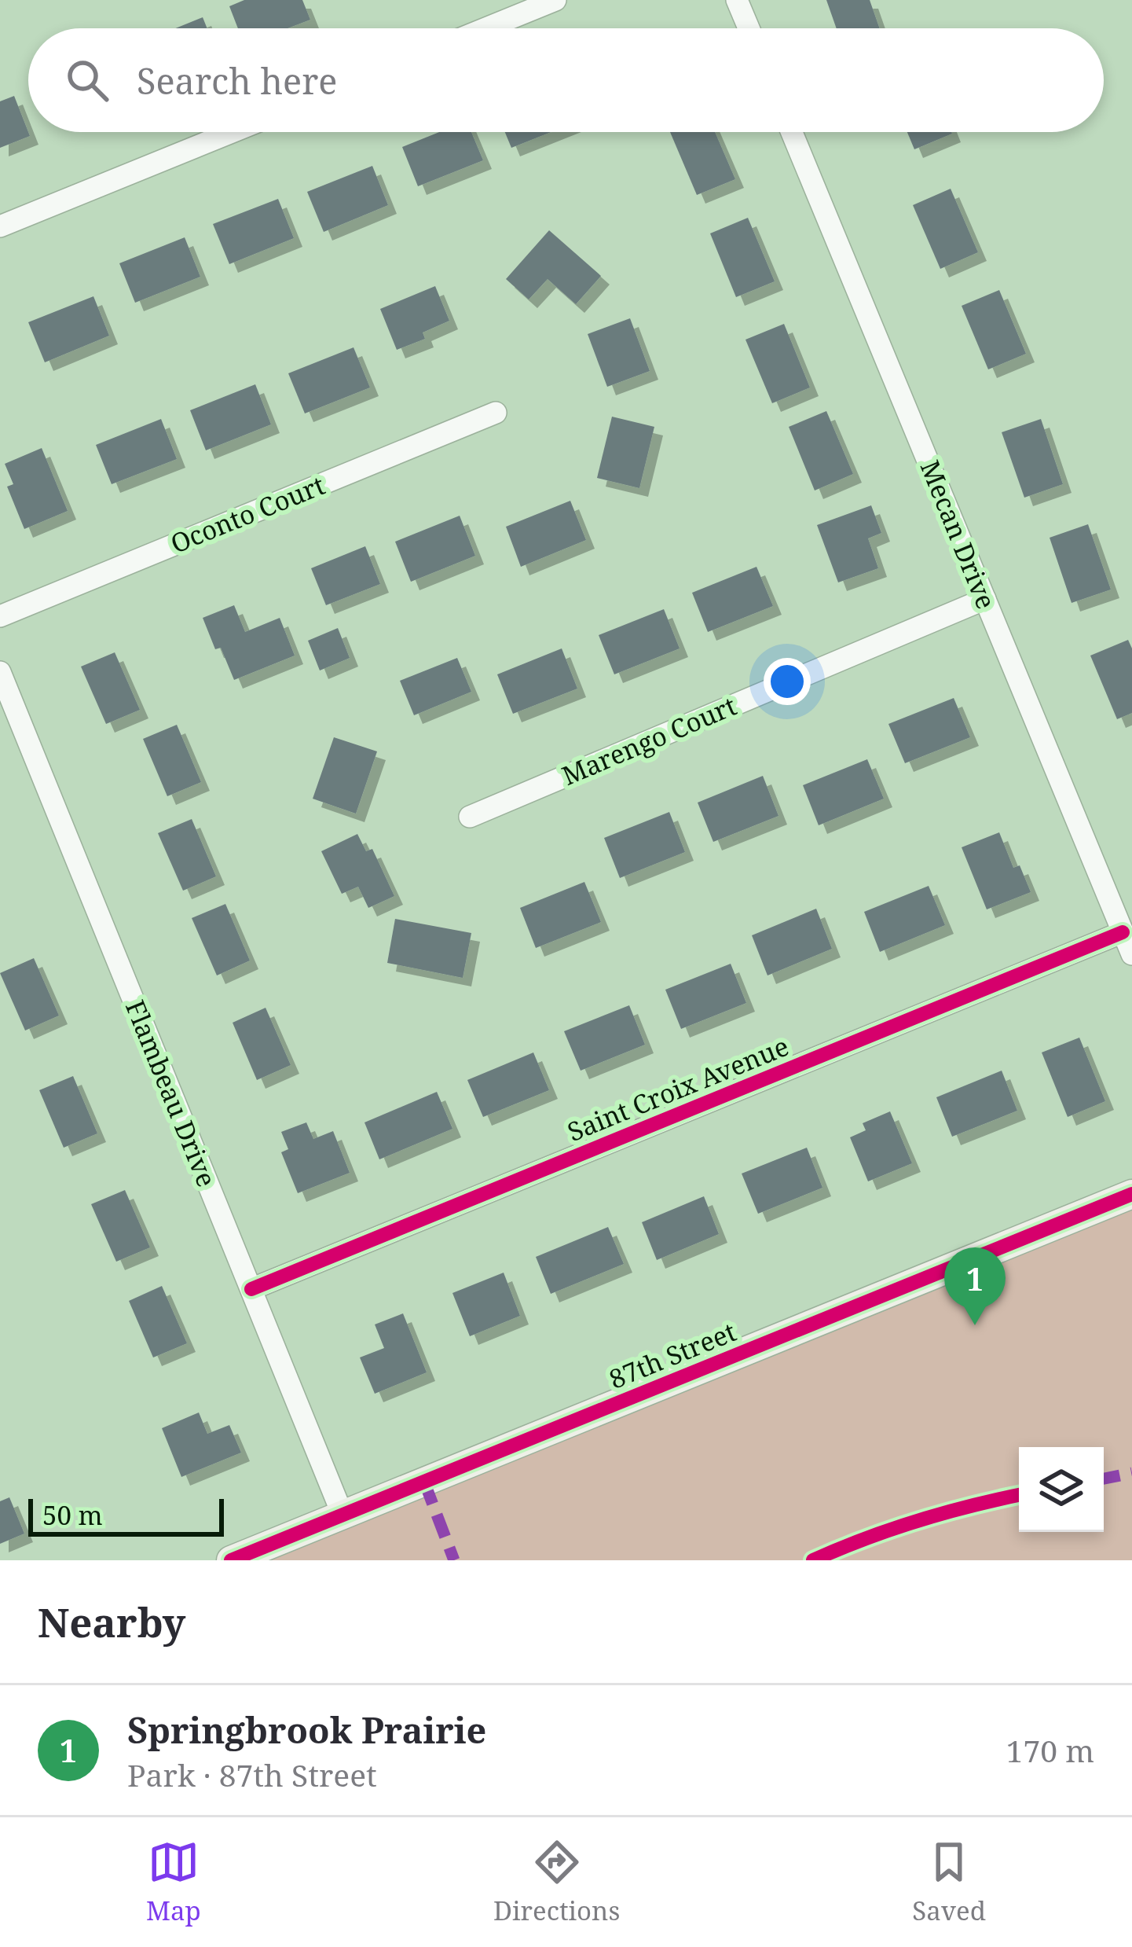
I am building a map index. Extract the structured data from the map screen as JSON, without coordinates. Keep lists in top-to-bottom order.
{
  "streets": {
    "street": [
      "Oconto Court",
      "Mecan Drive",
      "Marengo Court",
      "Saint Croix Avenue",
      "Flambeau Drive",
      "87th Street"
    ]
  },
  "crossings": [
    ["Mecan Drive", "Marengo Court"],
    ["Mecan Drive", "Saint Croix Avenue"],
    ["Saint Croix Avenue", "Flambeau Drive"],
    ["Flambeau Drive", "87th Street"]
  ],
  "scale_bar": "50 m",
  "page": {
    "search": "Search here",
    "pins": "1",
    "scale": "50 m",
    "heading": "Nearby",
    "list": [
      {
        "mark": "1",
        "name": "Springbrook Prairie",
        "note": "Park · 87th Street",
        "value": "170 m"
      }
    ],
    "nav": ["Map", "Directions", "Saved"]
  }
}
